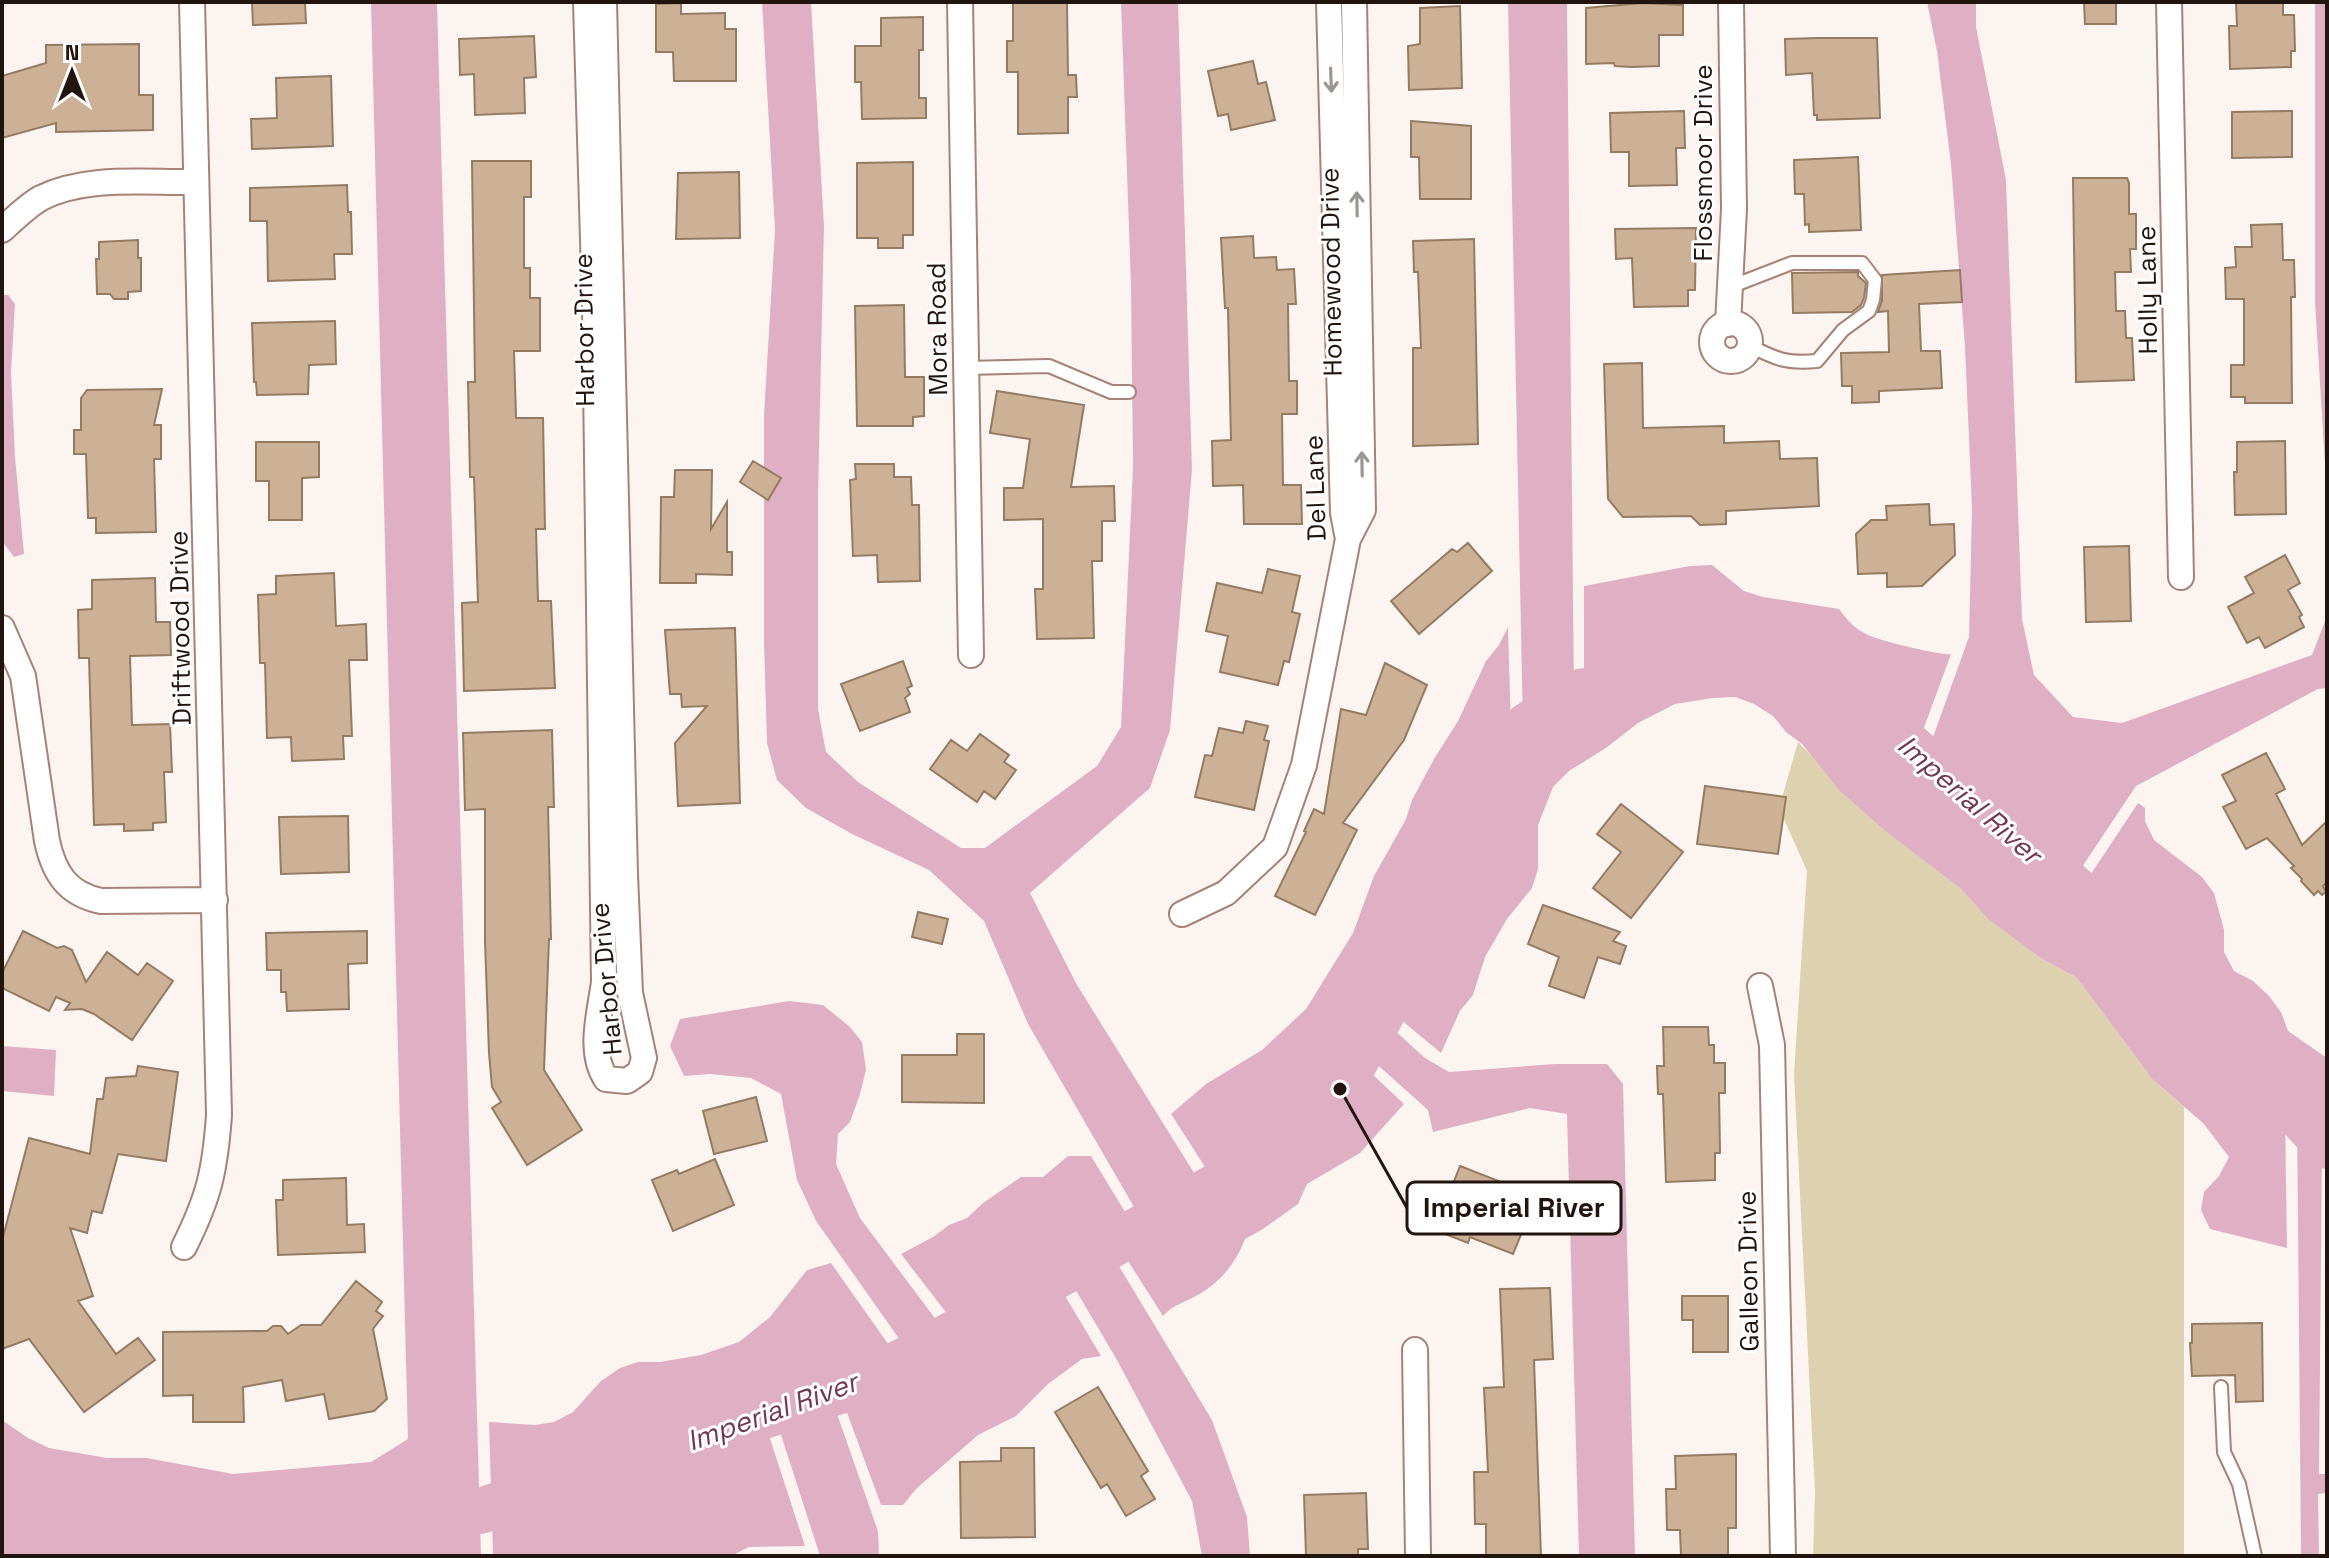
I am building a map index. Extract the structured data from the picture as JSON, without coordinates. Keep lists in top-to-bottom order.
{
  "streets": {
    "street": [
      "Flossmoor Drive",
      "Homewood Drive",
      "Holly Lane",
      "Mora Road",
      "Harbor Drive",
      "Del Lane",
      "Driftwood Drive",
      "Galleon Drive"
    ]
  },
  "crossings": [
    ["Homewood Drive", "Del Lane"]
  ],
  "one_way": ["Homewood Drive", "Del Lane"],
  "water": ["Imperial River"],
  "places": ["Imperial River"],
  "north": "top"
}
